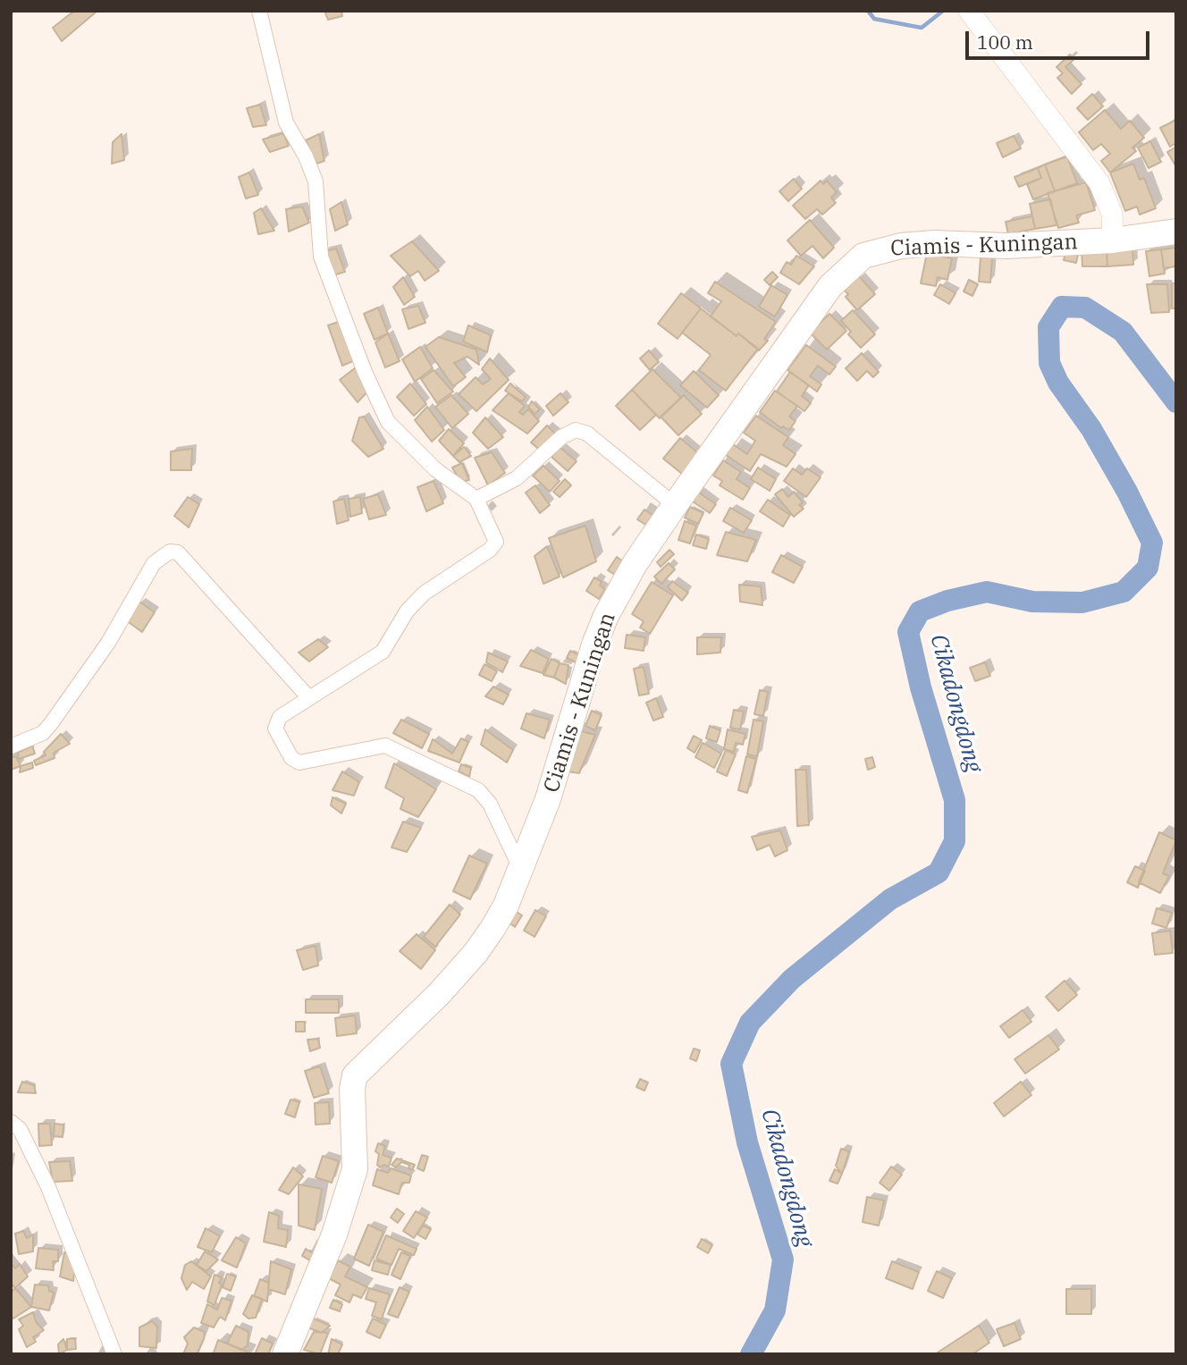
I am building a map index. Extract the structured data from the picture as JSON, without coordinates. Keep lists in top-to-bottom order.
{
  "streets": {
    "highway": ["Ciamis - Kuningan"]
  },
  "water": ["Cikadongdong"],
  "scale_bar": "100 m"
}
